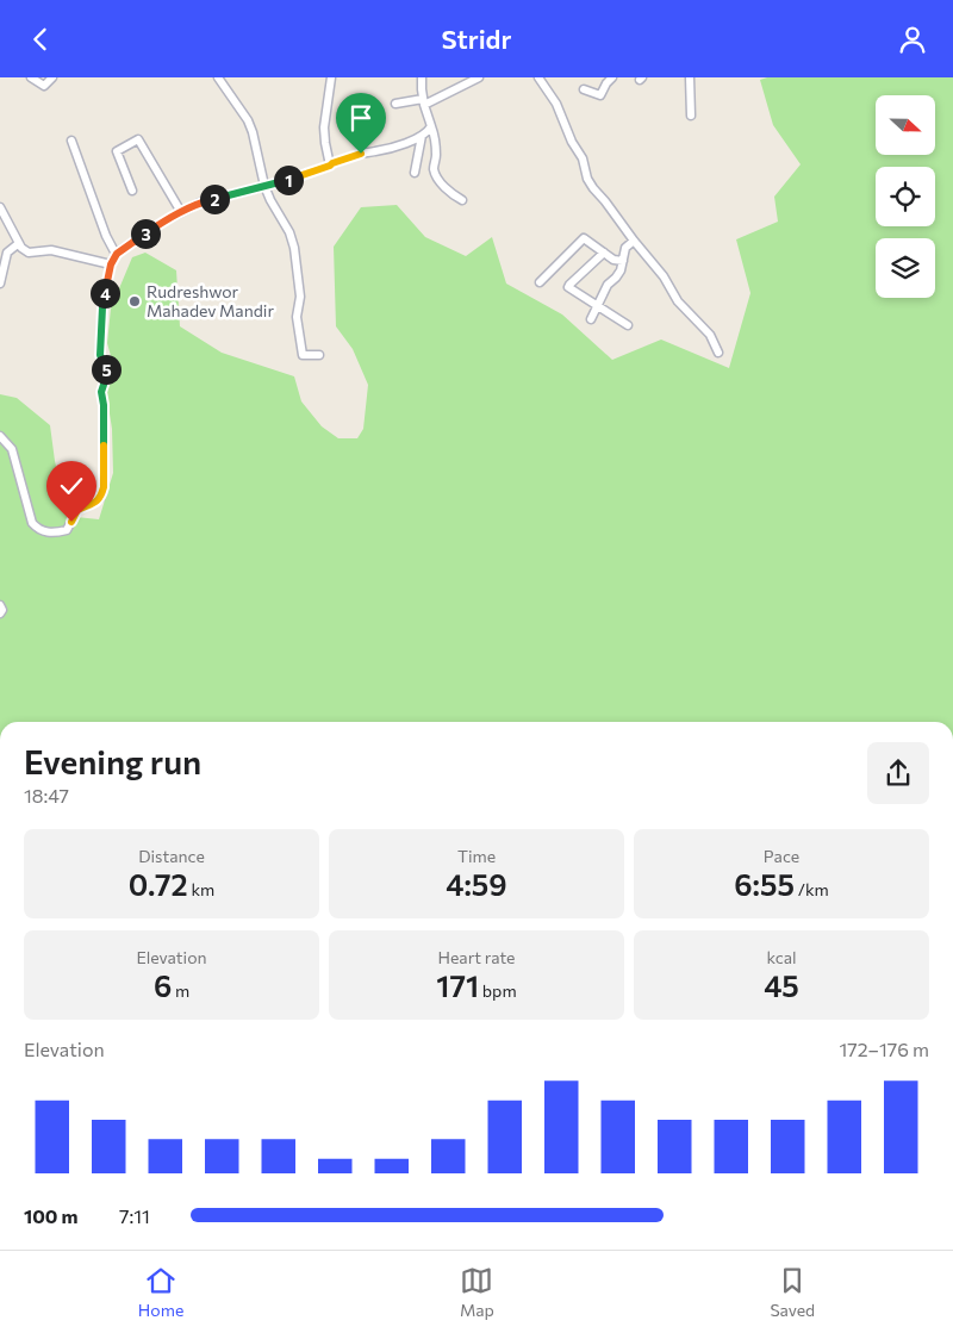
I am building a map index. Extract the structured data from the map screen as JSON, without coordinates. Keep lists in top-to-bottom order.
{
  "places": ["Rudreshwor Mahadev Mandir"],
  "north": "right",
  "page": {
    "header": "Stridr",
    "pins": [
      "1",
      "2",
      "3",
      "4",
      "5"
    ],
    "heading": ["Evening run", "18:47"],
    "stats": [
      ["Distance", "0.72 km"],
      ["Time", "4:59"],
      ["Pace", "6:55 /km"],
      ["Elevation", "6 m"],
      ["Heart rate", "171 bpm"],
      ["kcal", "45"]
    ],
    "chart": ["Elevation", "172–176 m"],
    "list": [
      {
        "name": "100 m",
        "note": "7:11"
      }
    ],
    "tabs": ["Home", "Map", "Saved"]
  }
}
